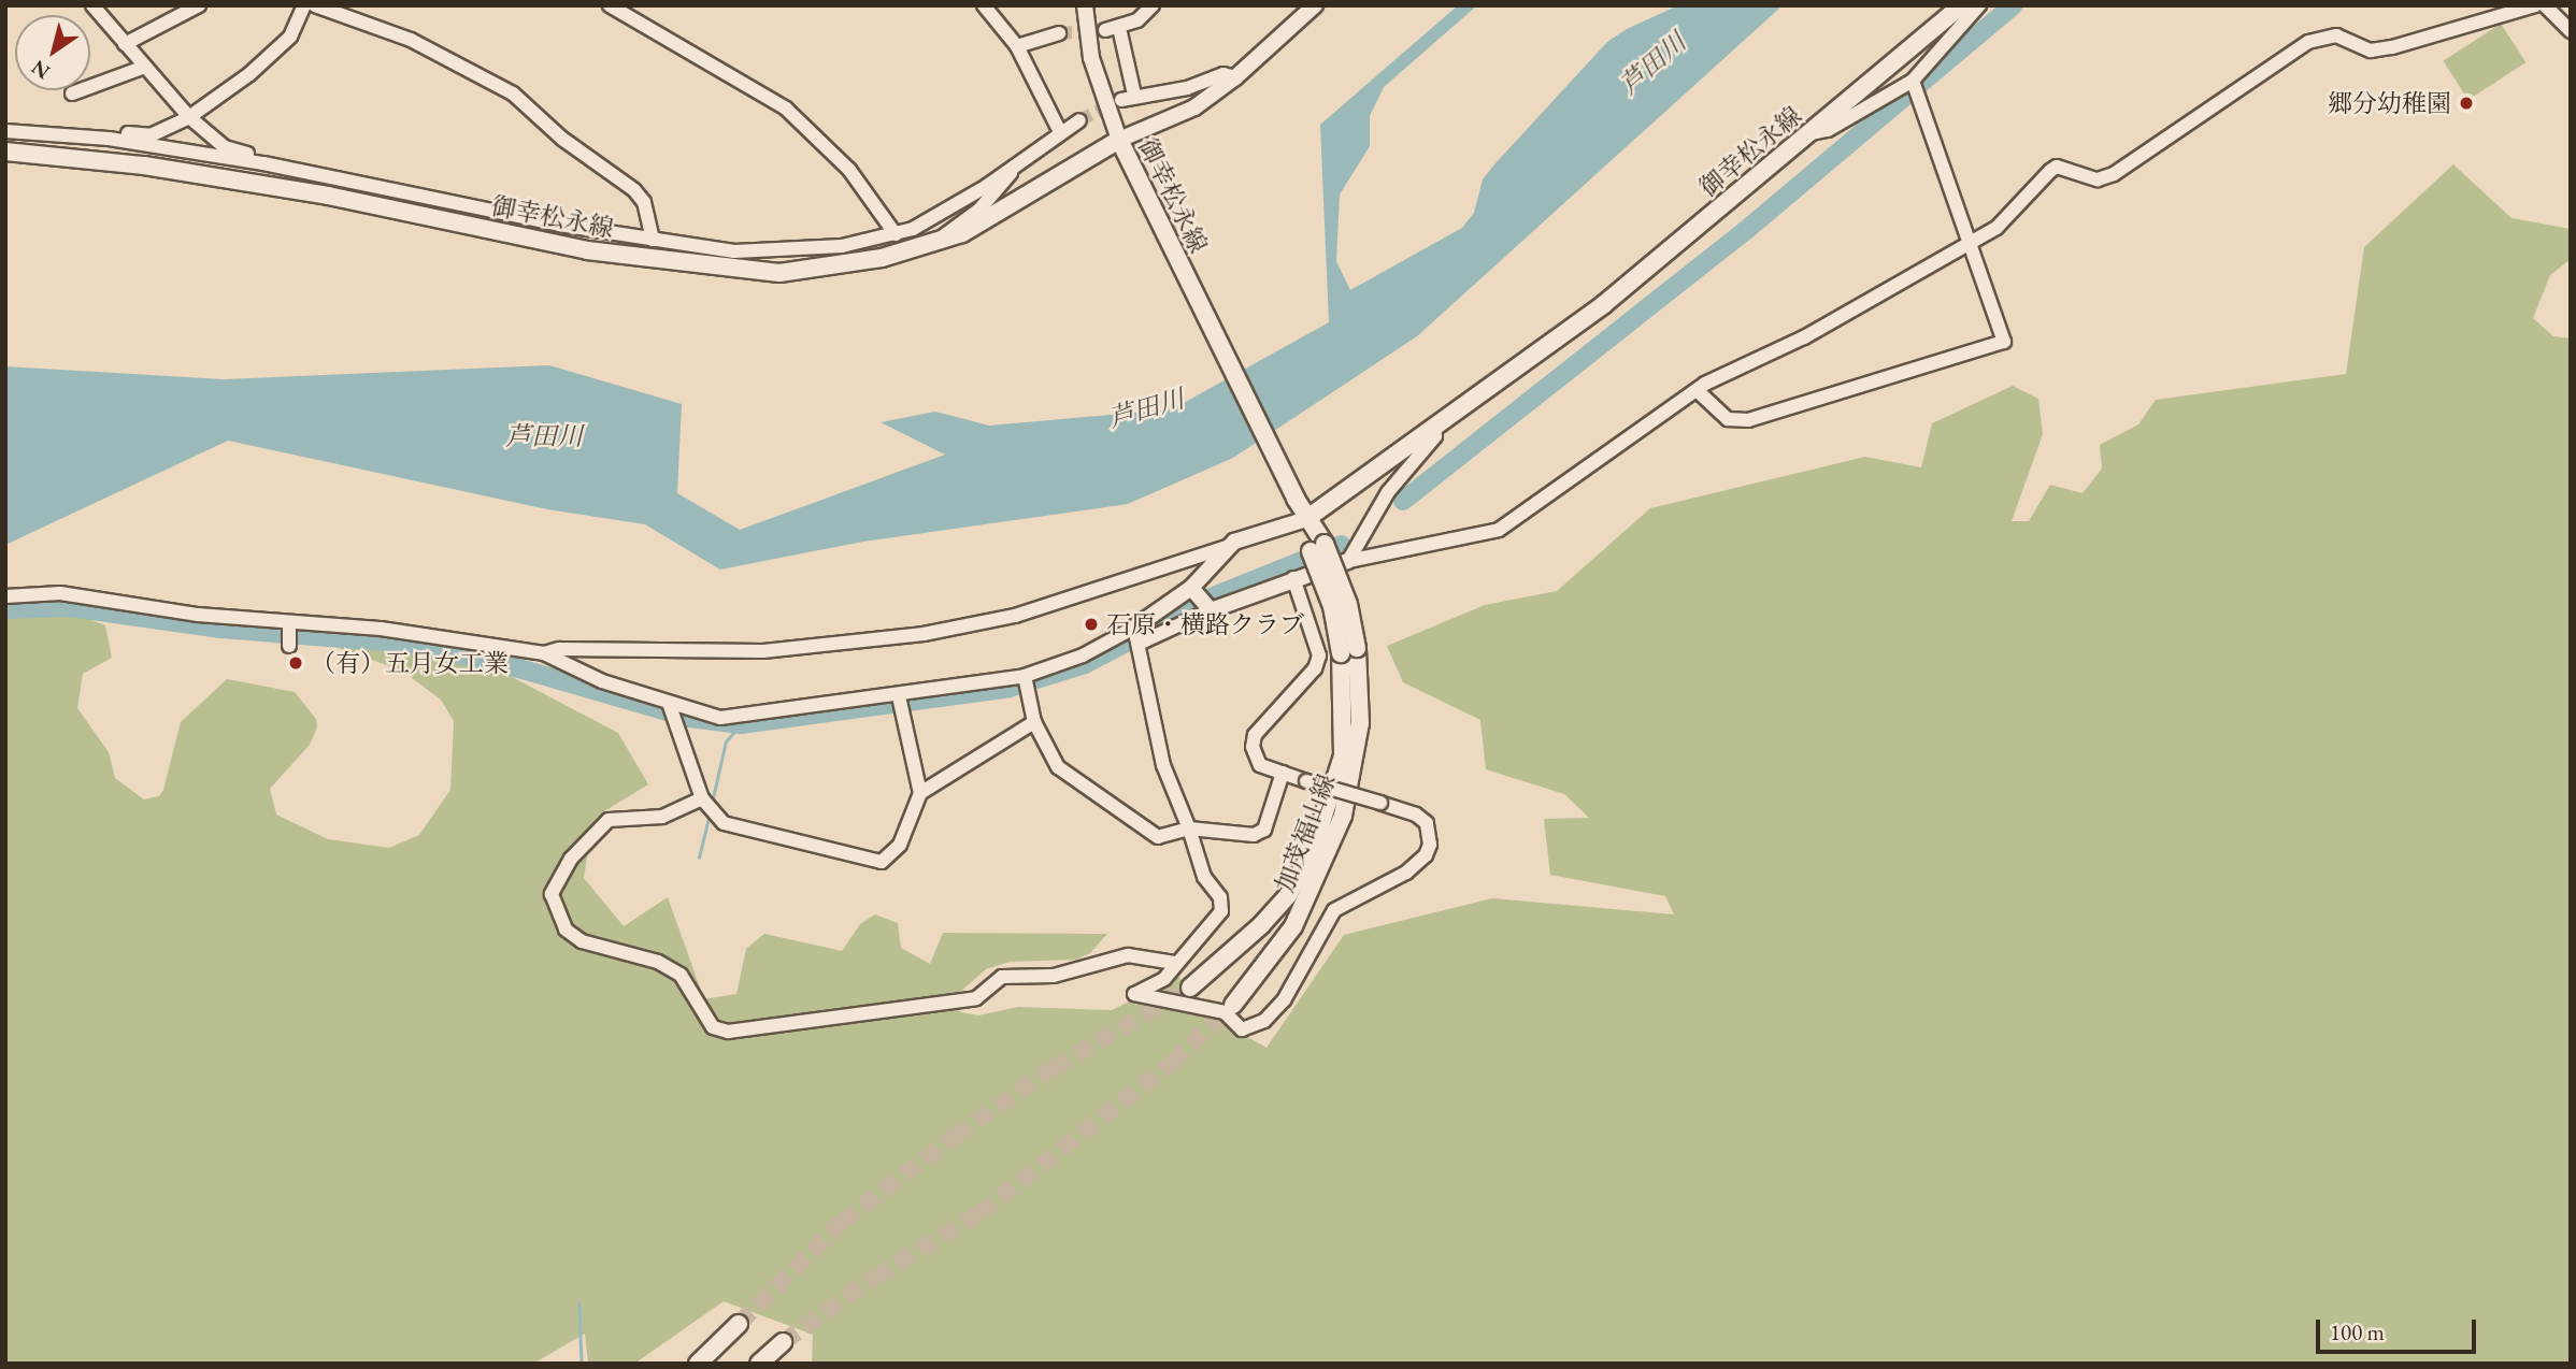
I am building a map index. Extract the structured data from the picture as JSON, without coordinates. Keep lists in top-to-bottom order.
{
  "streets": {
    "main road": ["御幸松永線", "加茂福山線"]
  },
  "crossings": [
    ["御幸松永線", "加茂福山線"]
  ],
  "water": ["芦田川"],
  "places": ["郷分幼稚園", "石原・横路クラブ", "（有）五月女工業"],
  "scale_bar": "100 m",
  "north": "bottom left"
}
